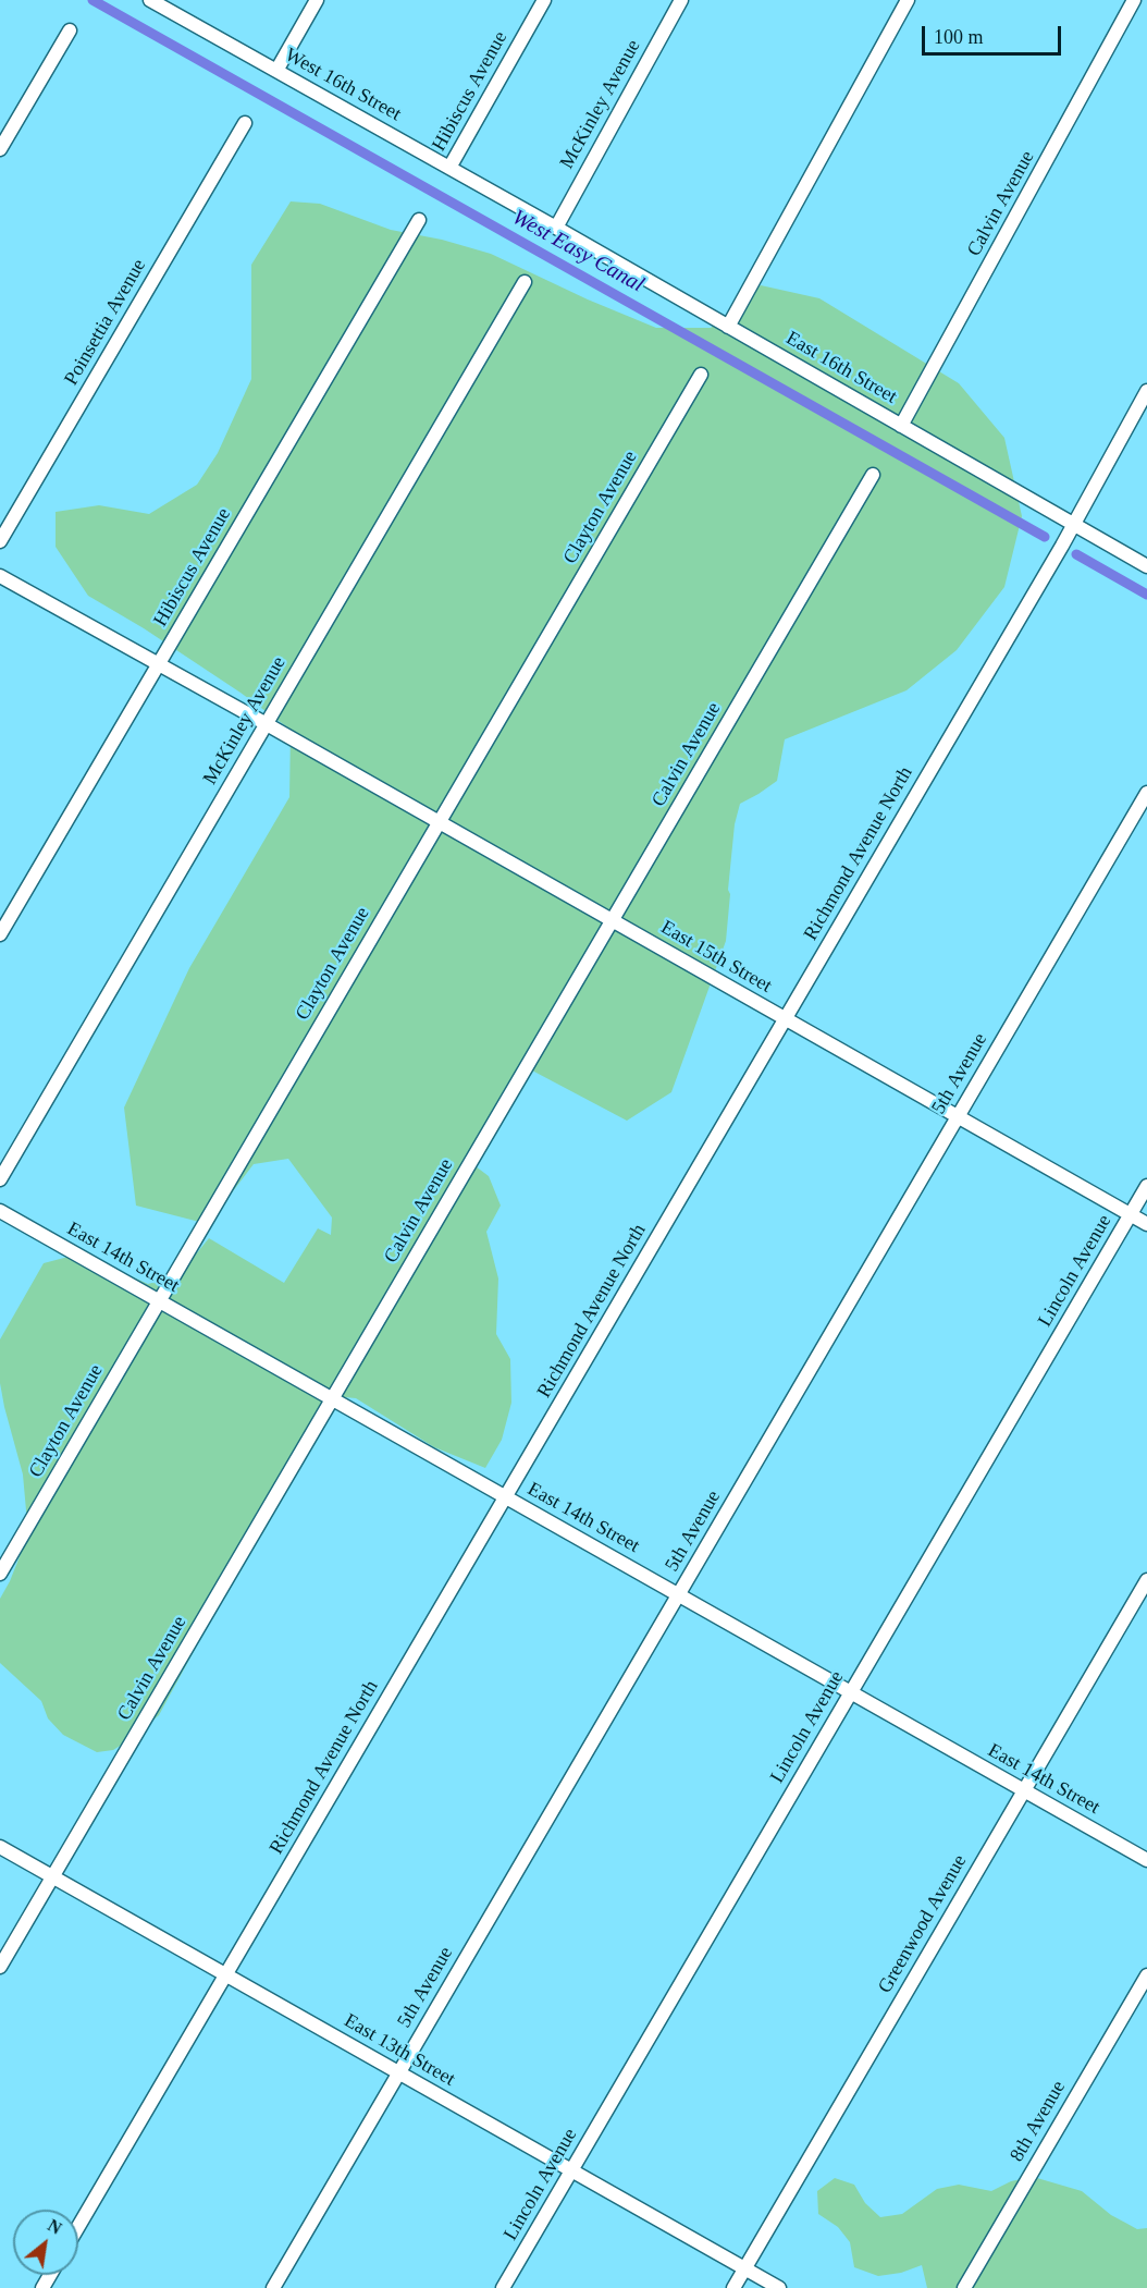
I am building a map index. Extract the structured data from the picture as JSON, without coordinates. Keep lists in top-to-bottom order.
{
  "streets": {
    "street": [
      "West 16th Street",
      "Hibiscus Avenue",
      "McKinley Avenue",
      "Calvin Avenue",
      "Poinsettia Avenue",
      "East 16th Street",
      "Clayton Avenue",
      "Richmond Avenue North",
      "East 15th Street",
      "5th Avenue",
      "East 14th Street",
      "Lincoln Avenue",
      "Greenwood Avenue",
      "East 13th Street",
      "8th Avenue"
    ]
  },
  "crossings": [
    ["West 16th Street", "Hibiscus Avenue"],
    ["West 16th Street", "East 16th Street"],
    ["Hibiscus Avenue", "East 15th Street"],
    ["McKinley Avenue", "East 16th Street"],
    ["McKinley Avenue", "East 15th Street"],
    ["Calvin Avenue", "East 16th Street"],
    ["Calvin Avenue", "East 15th Street"],
    ["Calvin Avenue", "East 14th Street"],
    ["Calvin Avenue", "East 13th Street"],
    ["East 16th Street", "Richmond Avenue North"],
    ["Clayton Avenue", "East 15th Street"],
    ["Clayton Avenue", "East 14th Street"],
    ["Richmond Avenue North", "East 15th Street"],
    ["Richmond Avenue North", "East 14th Street"],
    ["Richmond Avenue North", "East 13th Street"],
    ["East 15th Street", "5th Avenue"],
    ["East 15th Street", "Lincoln Avenue"],
    ["5th Avenue", "East 14th Street"],
    ["5th Avenue", "East 13th Street"],
    ["East 14th Street", "Lincoln Avenue"],
    ["East 14th Street", "Greenwood Avenue"],
    ["Lincoln Avenue", "East 13th Street"],
    ["Greenwood Avenue", "East 13th Street"]
  ],
  "water": ["West Easy Canal"],
  "scale_bar": "100 m",
  "north": "top right"
}
